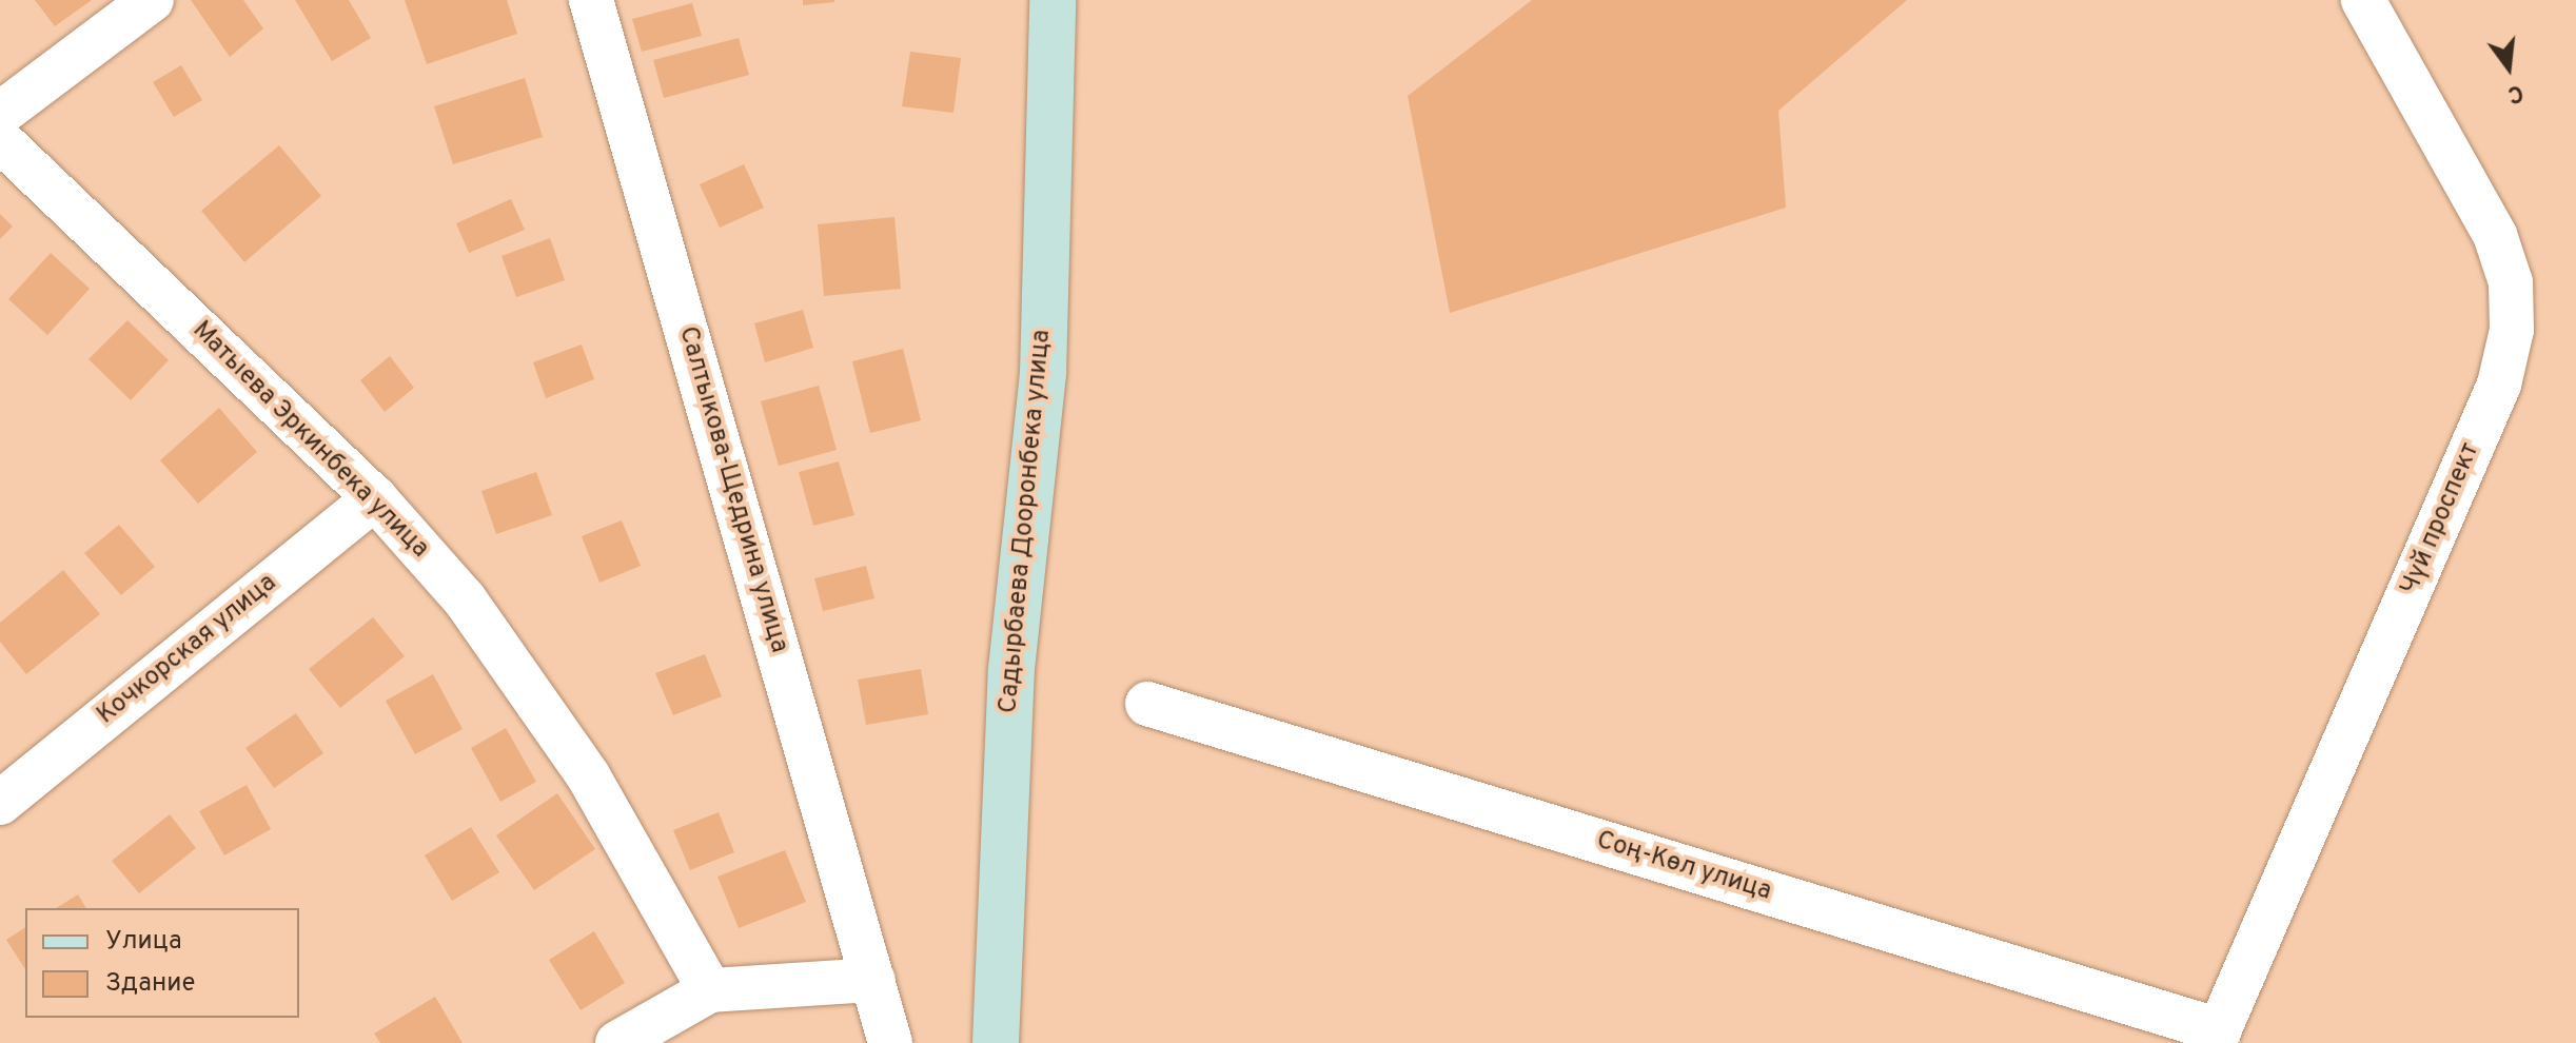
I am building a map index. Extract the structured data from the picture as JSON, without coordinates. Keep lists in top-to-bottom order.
{
  "streets": {
    "main road": ["Садырбаева Дооронбека улица"],
    "street": [
      "Матыева Эркинбека улица",
      "Салтыкова-Щедрина улица",
      "Чүй проспект",
      "Кочкорская улица",
      "Соң-Көл улица"
    ]
  },
  "crossings": [
    ["Матыева Эркинбека улица", "Кочкорская улица"],
    ["Чүй проспект", "Соң-Көл улица"]
  ],
  "legend": ["Улица", "Здание"],
  "north": "bottom"
}
